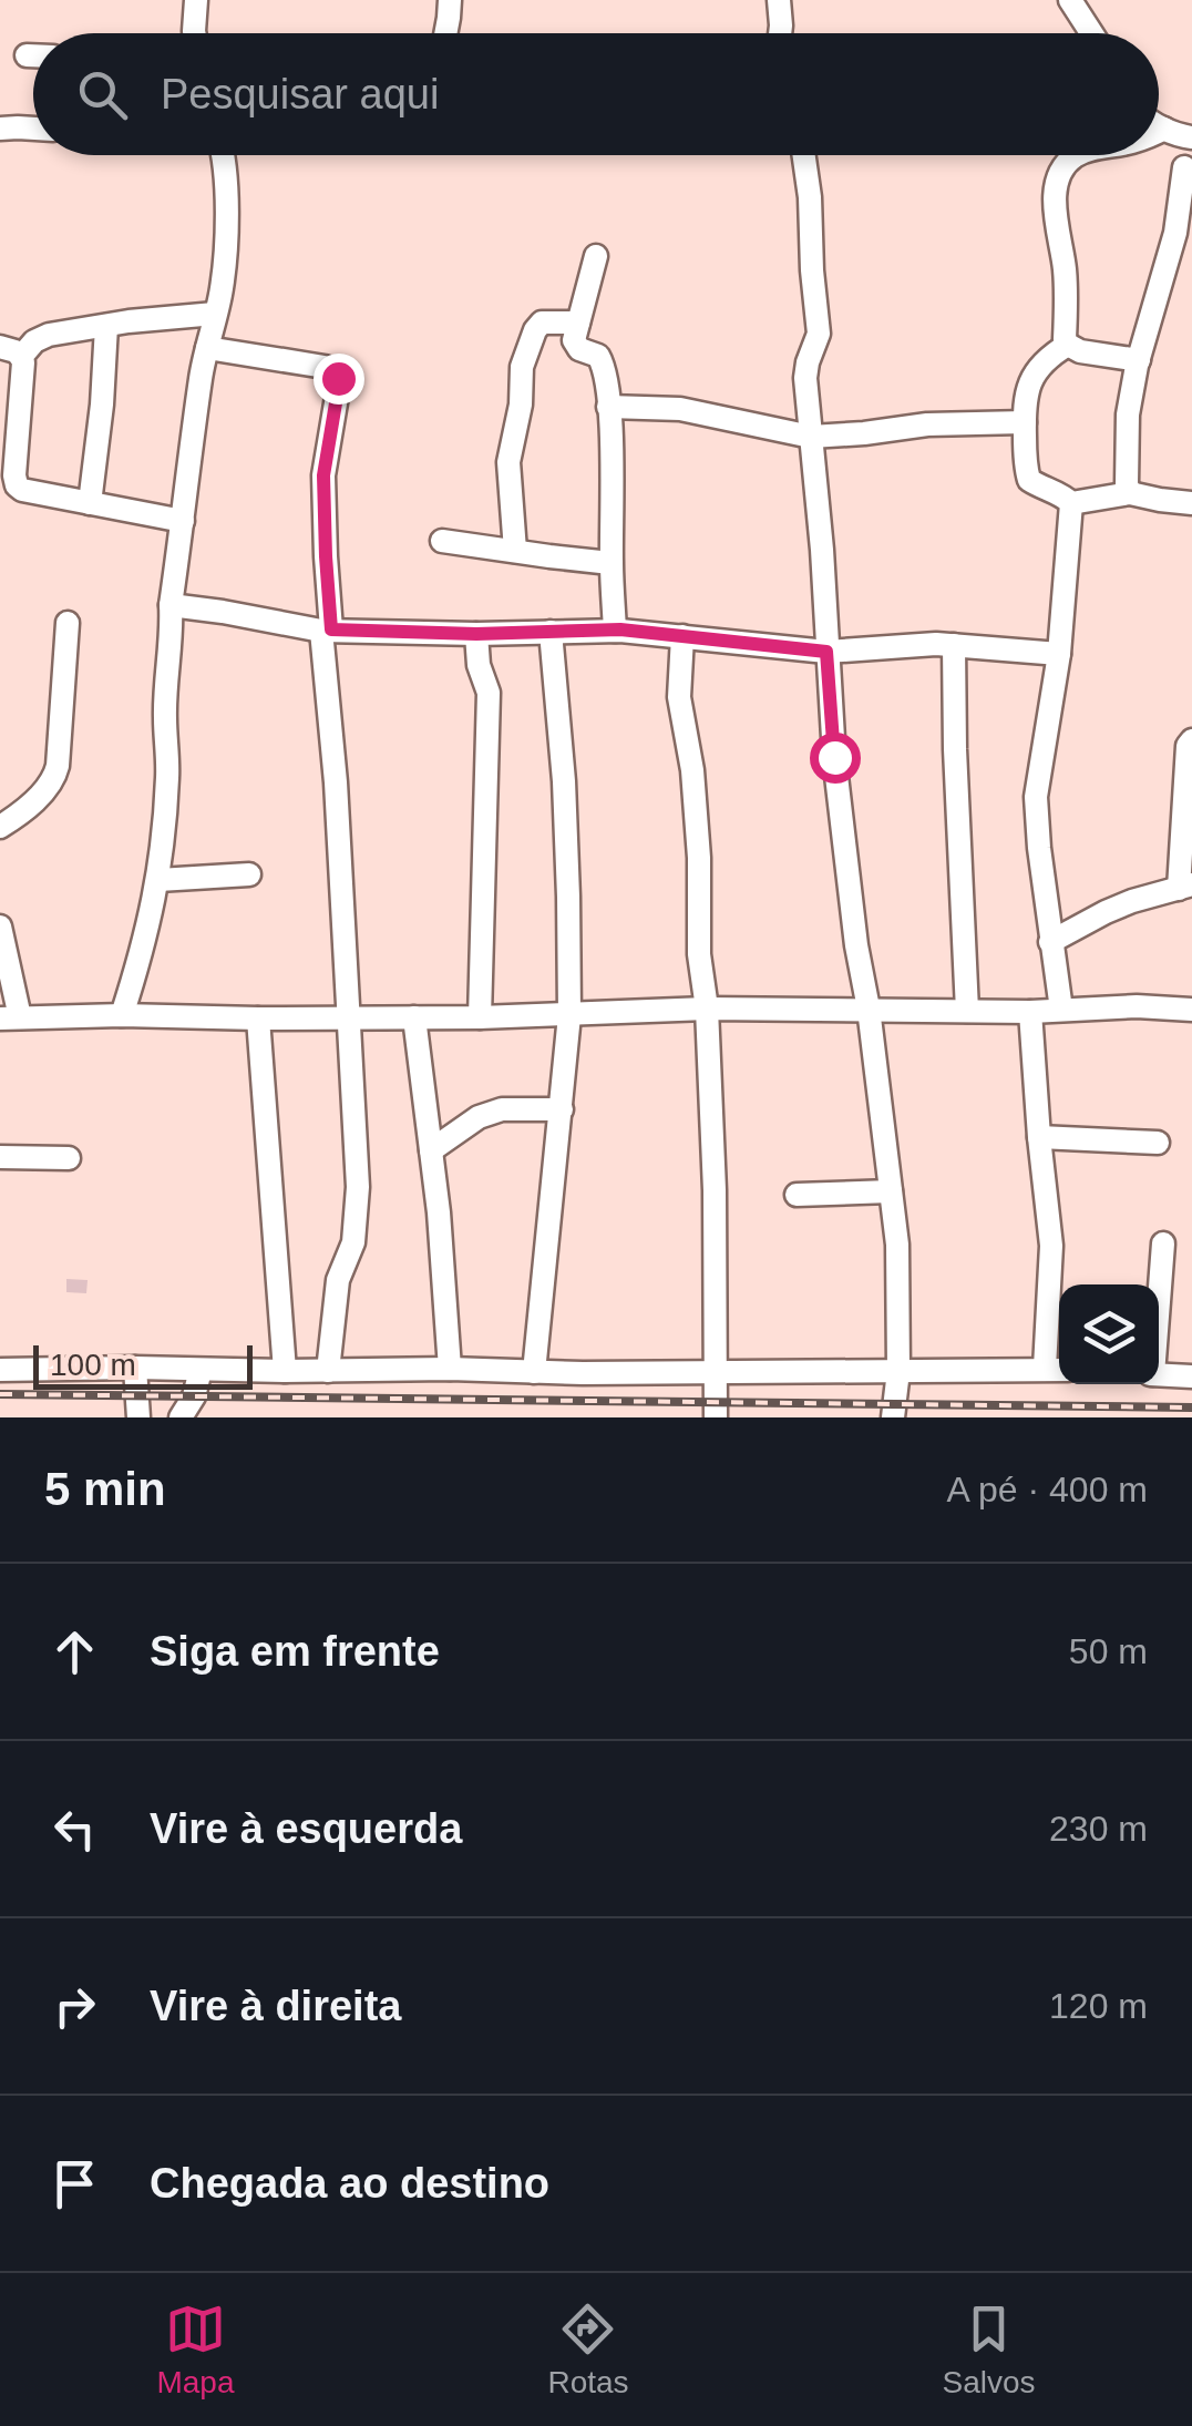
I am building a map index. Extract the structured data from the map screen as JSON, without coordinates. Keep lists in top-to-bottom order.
{
  "scale_bar": "100 m",
  "page": {
    "search": "Pesquisar aqui",
    "scale": "100 m",
    "heading": ["5 min", "A pé · 400 m"],
    "list": [
      ["Siga em frente", "50 m"],
      ["Vire à esquerda", "230 m"],
      ["Vire à direita", "120 m"],
      "Chegada ao destino"
    ],
    "nav": ["Mapa", "Rotas", "Salvos"]
  }
}
